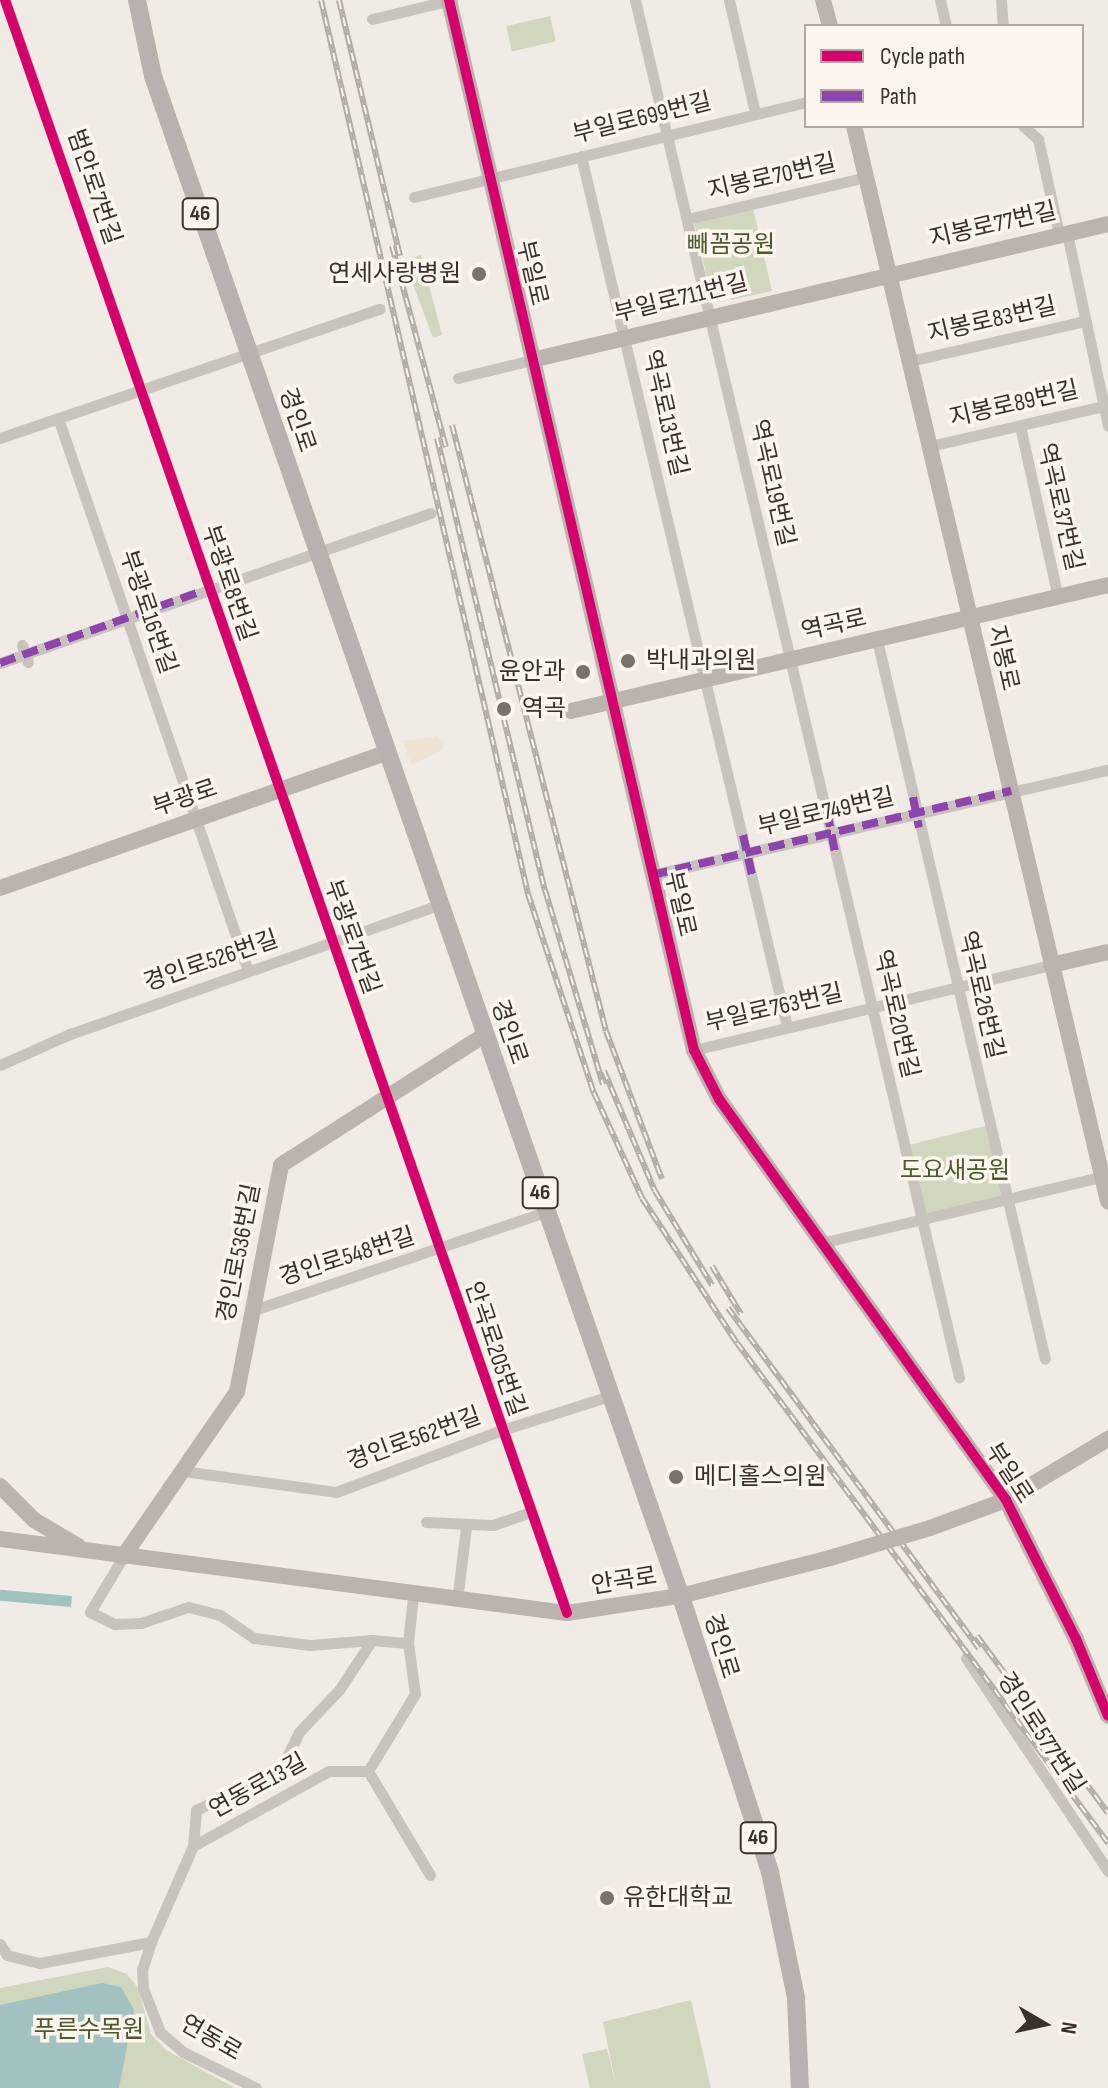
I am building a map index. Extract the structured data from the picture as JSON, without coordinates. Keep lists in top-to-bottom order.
{
  "streets": {
    "main road": ["46", "경인로"],
    "street": [
      "부일로699번길",
      "지봉로70번길",
      "범안로7번길",
      "지봉로77번길",
      "부일로",
      "부일로711번길",
      "지봉로83번길",
      "지봉로89번길",
      "역곡로13번길",
      "역곡로19번길",
      "역곡로37번길",
      "부광로8번길",
      "부광로16번길",
      "역곡로",
      "지봉로",
      "부광로",
      "부일로749번길",
      "부광로7번길",
      "경인로526번길",
      "역곡로26번길",
      "부일로763번길",
      "역곡로20번길",
      "경인로536번길",
      "경인로548번길",
      "안곡로205번길",
      "경인로562번길",
      "안곡로",
      "경인로577번길",
      "연동로13길",
      "연동로"
    ]
  },
  "crossings": [
    ["부일로699번길", "부일로"],
    ["부일로699번길", "역곡로13번길"],
    ["부일로699번길", "역곡로19번길"],
    ["지봉로70번길", "역곡로19번길"],
    ["지봉로70번길", "지봉로"],
    ["범안로7번길", "부광로8번길"],
    ["지봉로77번길", "부일로711번길"],
    ["지봉로77번길", "지봉로"],
    ["부일로", "부일로711번길"],
    ["부일로", "역곡로"],
    ["부일로", "부일로749번길"],
    ["부일로", "부일로763번길"],
    ["부일로", "안곡로"],
    ["부일로711번길", "역곡로13번길"],
    ["부일로711번길", "역곡로19번길"],
    ["부일로711번길", "지봉로"],
    ["지봉로83번길", "지봉로"],
    ["지봉로89번길", "역곡로37번길"],
    ["지봉로89번길", "지봉로"],
    ["역곡로13번길", "역곡로"],
    ["역곡로13번길", "부일로749번길"],
    ["역곡로13번길", "부일로763번길"],
    ["경인로", "부광로"],
    ["경인로", "경인로526번길"],
    ["경인로", "경인로536번길"],
    ["경인로", "경인로548번길"],
    ["경인로", "경인로562번길"],
    ["경인로", "안곡로"],
    ["역곡로19번길", "역곡로"],
    ["역곡로19번길", "역곡로20번길"],
    ["역곡로37번길", "역곡로"],
    ["부광로8번길", "부광로"],
    ["부광로8번길", "부광로7번길"],
    ["부광로16번길", "부광로"],
    ["부광로16번길", "경인로526번길"],
    ["역곡로", "지봉로"],
    ["역곡로", "역곡로26번길"],
    ["역곡로", "역곡로20번길"],
    ["지봉로", "부일로749번길"],
    ["지봉로", "부일로763번길"],
    ["부광로", "부광로7번길"],
    ["부일로749번길", "역곡로26번길"],
    ["부일로749번길", "역곡로20번길"],
    ["부광로7번길", "경인로526번길"],
    ["부광로7번길", "경인로536번길"],
    ["부광로7번길", "안곡로205번길"],
    ["역곡로26번길", "부일로763번길"],
    ["부일로763번길", "역곡로20번길"],
    ["경인로536번길", "경인로548번길"],
    ["경인로536번길", "안곡로205번길"],
    ["경인로536번길", "경인로562번길"],
    ["경인로536번길", "안곡로"],
    ["경인로548번길", "안곡로205번길"],
    ["안곡로205번길", "경인로562번길"],
    ["안곡로205번길", "안곡로"],
    ["연동로13길", "연동로"]
  ],
  "parks": ["빼꼼공원", "도요새공원", "푸른수목원"],
  "places": [
    "연세사랑병원",
    "박내과의원",
    "윤안과",
    "역곡",
    "메디홀스의원",
    "유한대학교"
  ],
  "legend": ["Cycle path", "Path"],
  "north": "right"
}
